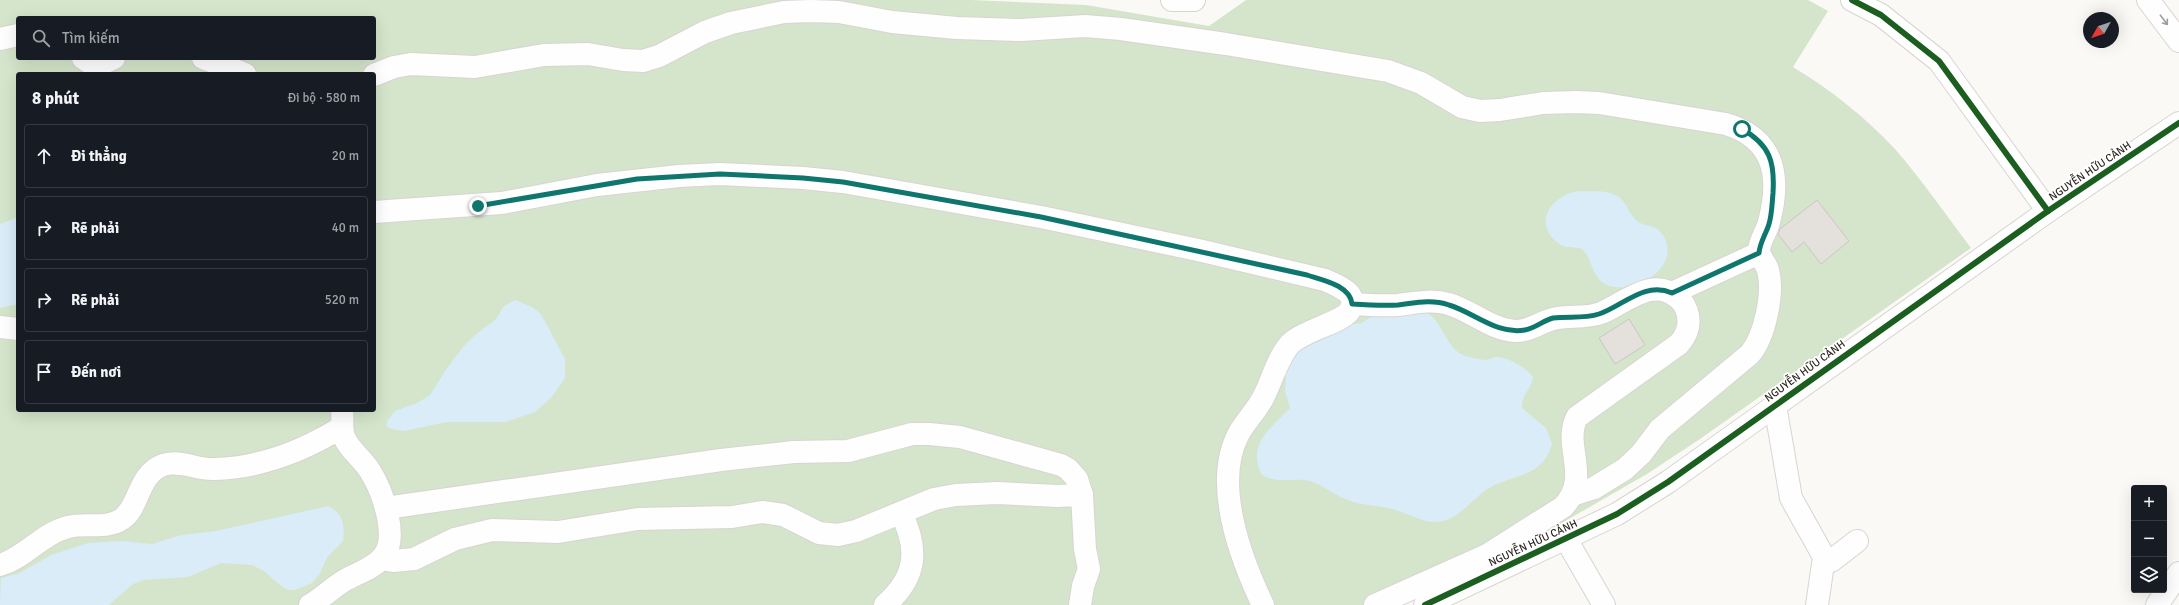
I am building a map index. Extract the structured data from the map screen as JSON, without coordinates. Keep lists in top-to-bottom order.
{
  "streets": {
    "street": ["NGUYỄN HỮU CẢNH"]
  },
  "north": "bottom left",
  "page": {
    "search": "Tìm kiếm",
    "heading": ["8 phút", "Đi bộ · 580 m"],
    "list": [
      ["Đi thẳng", "20 m"],
      ["Rẽ phải", "40 m"],
      ["Rẽ phải", "520 m"],
      "Đến nơi"
    ],
    "map_buttons": ["+", "−"]
  }
}
